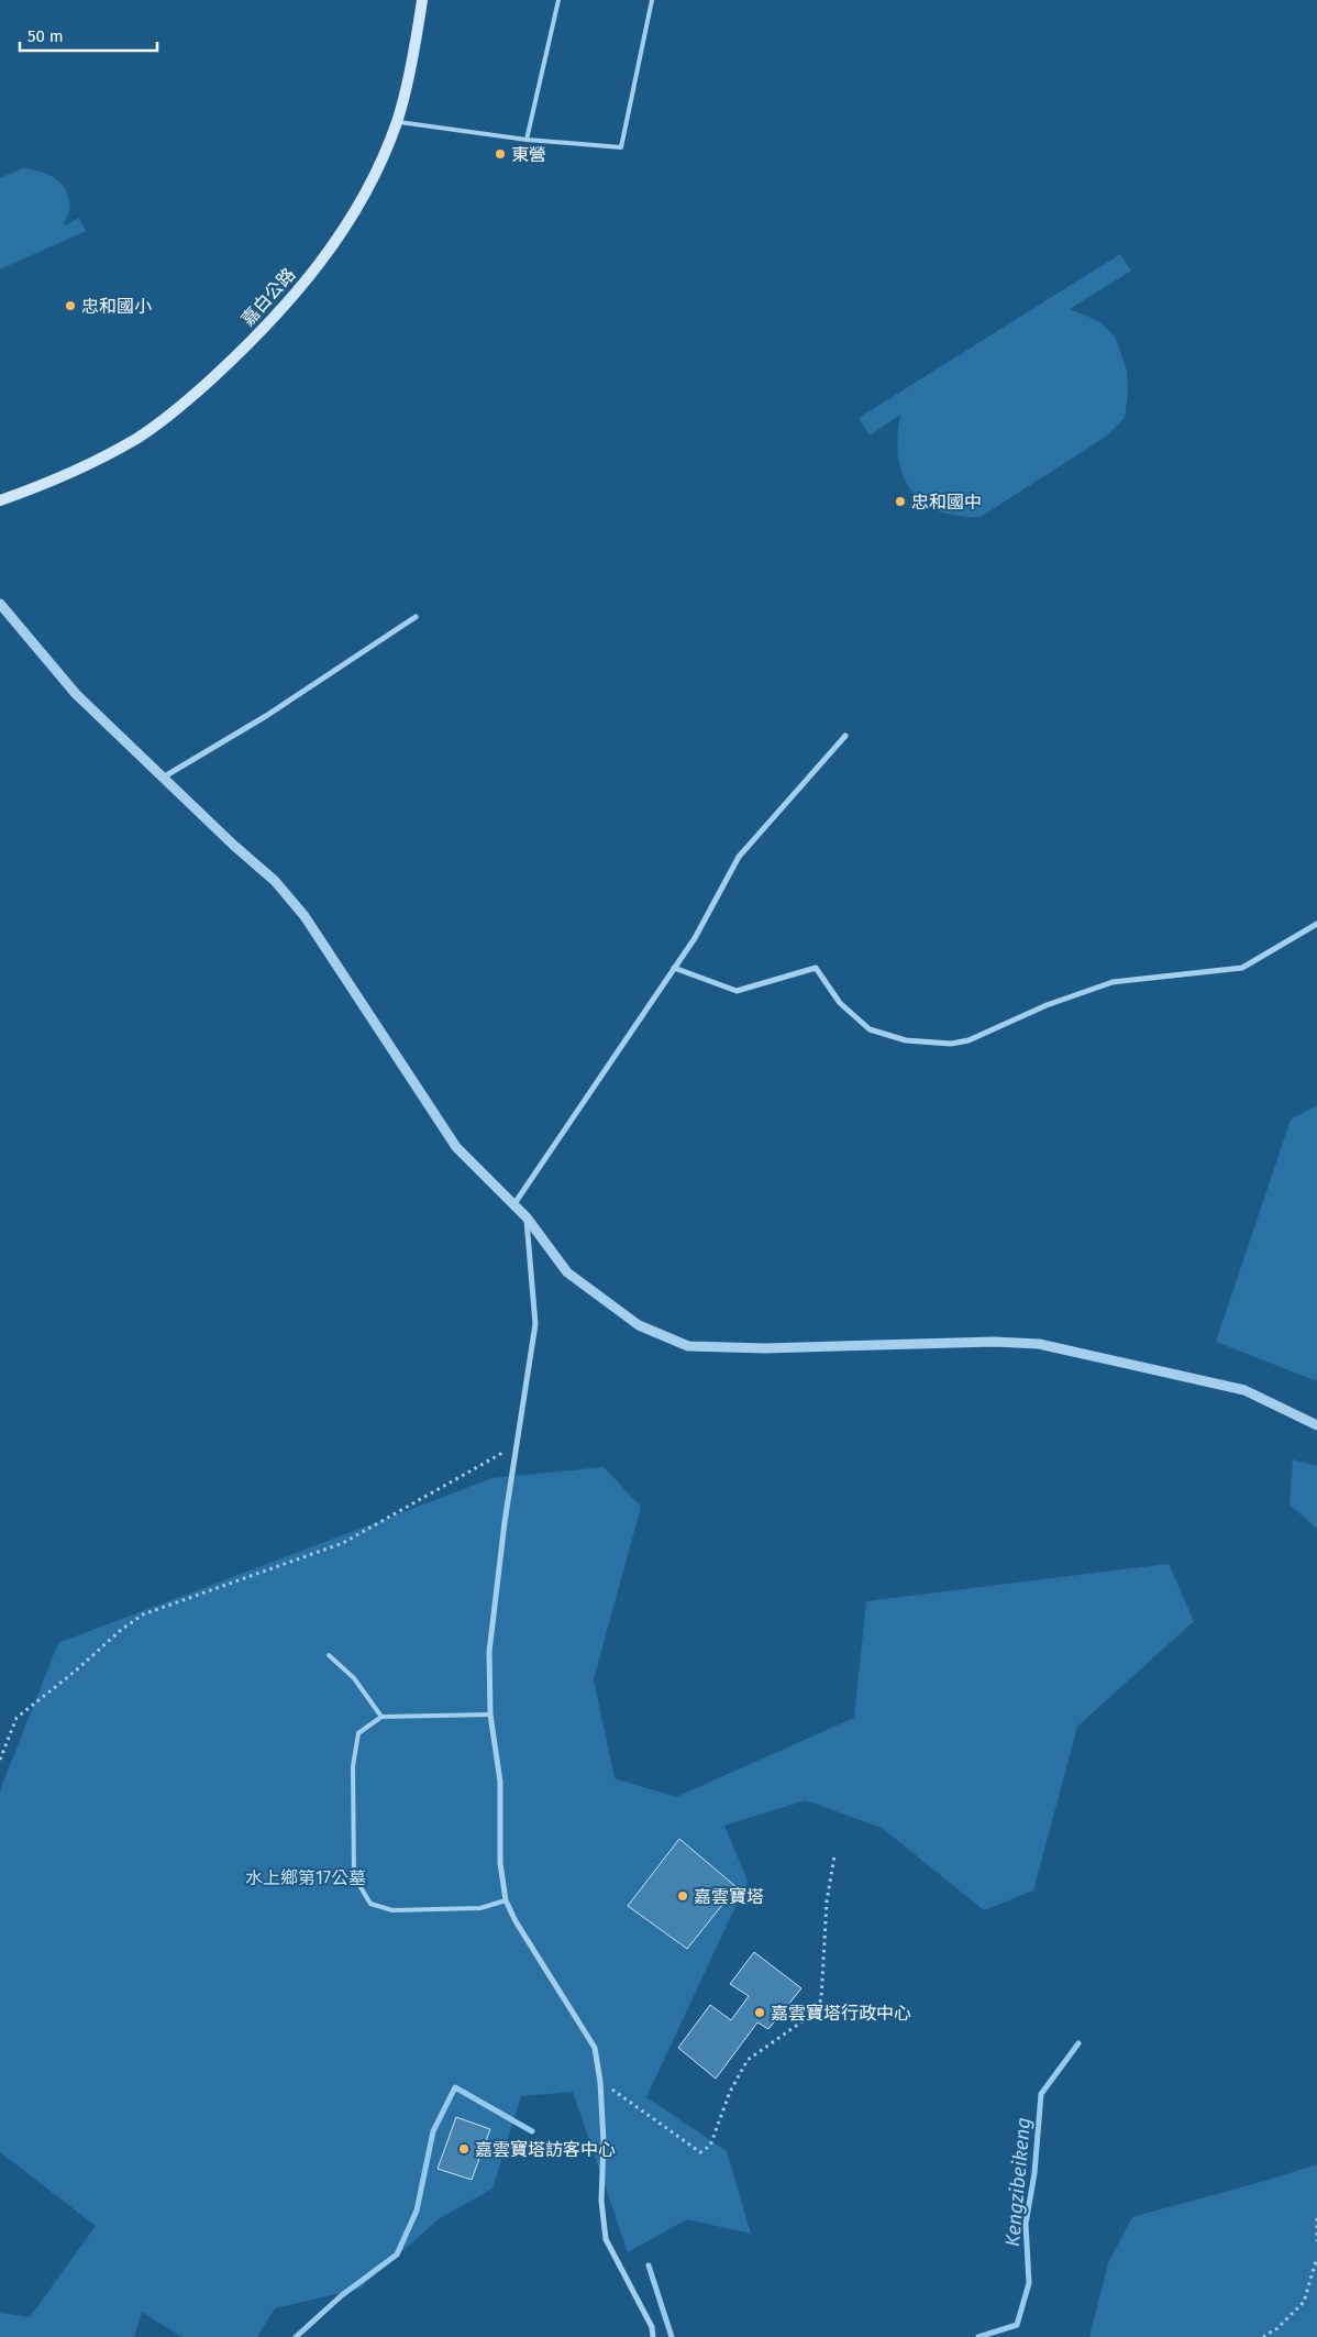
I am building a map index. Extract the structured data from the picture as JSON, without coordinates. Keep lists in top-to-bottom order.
{
  "streets": {
    "main road": ["嘉白公路"]
  },
  "water": ["Kengzibeikeng"],
  "parks": ["水上鄉第17公墓"],
  "places": [
    "東營",
    "忠和國小",
    "忠和國中",
    "嘉雲寶塔",
    "嘉雲寶塔行政中心",
    "嘉雲寶塔訪客中心"
  ],
  "scale_bar": "50 m"
}
